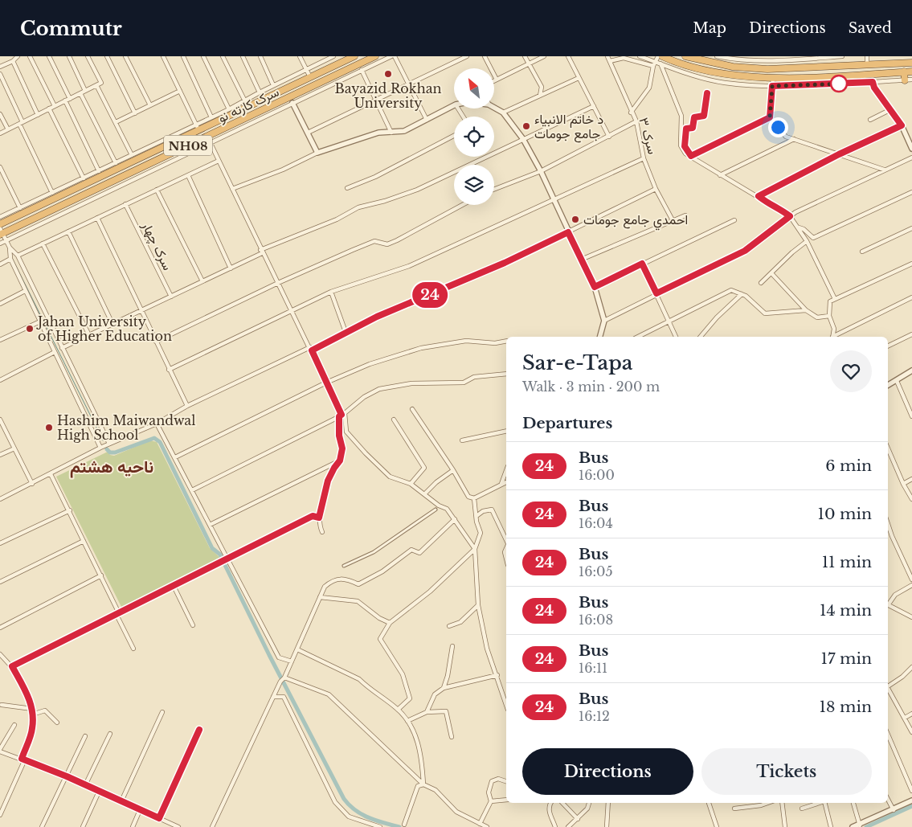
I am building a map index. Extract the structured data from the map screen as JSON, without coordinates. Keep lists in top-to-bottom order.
{
  "streets": {
    "highway": ["سرک کارته نو", "NH08"],
    "street": ["سرک ۳", "سرک چهار"]
  },
  "districts": ["ناحیه هشتم"],
  "places": [
    "Bayazid Rokhan University",
    "د خاتم الانبیاء جامع جومات",
    "احمدي جامع جومات",
    "Jahan University of Higher Education",
    "Hashim Maiwandwal High School"
  ],
  "lines": ["bus line 24"],
  "north": "top left",
  "page": {
    "header": "Commutr",
    "nav": ["Map", "Directions", "Saved"],
    "on_map": "24",
    "heading": [
      ["Sar-e-Tapa", "Walk · 3 min · 200 m"],
      "Departures"
    ],
    "list": [
      {
        "mark": "24",
        "name": "Bus",
        "note": "16:00",
        "value": "6 min"
      },
      {
        "mark": "24",
        "name": "Bus",
        "note": "16:04",
        "value": "10 min"
      },
      {
        "mark": "24",
        "name": "Bus",
        "note": "16:05",
        "value": "11 min"
      },
      {
        "mark": "24",
        "name": "Bus",
        "note": "16:08",
        "value": "14 min"
      },
      {
        "mark": "24",
        "name": "Bus",
        "note": "16:11",
        "value": "17 min"
      },
      {
        "mark": "24",
        "name": "Bus",
        "note": "16:12",
        "value": "18 min"
      }
    ],
    "buttons": ["Directions", "Tickets"]
  }
}
